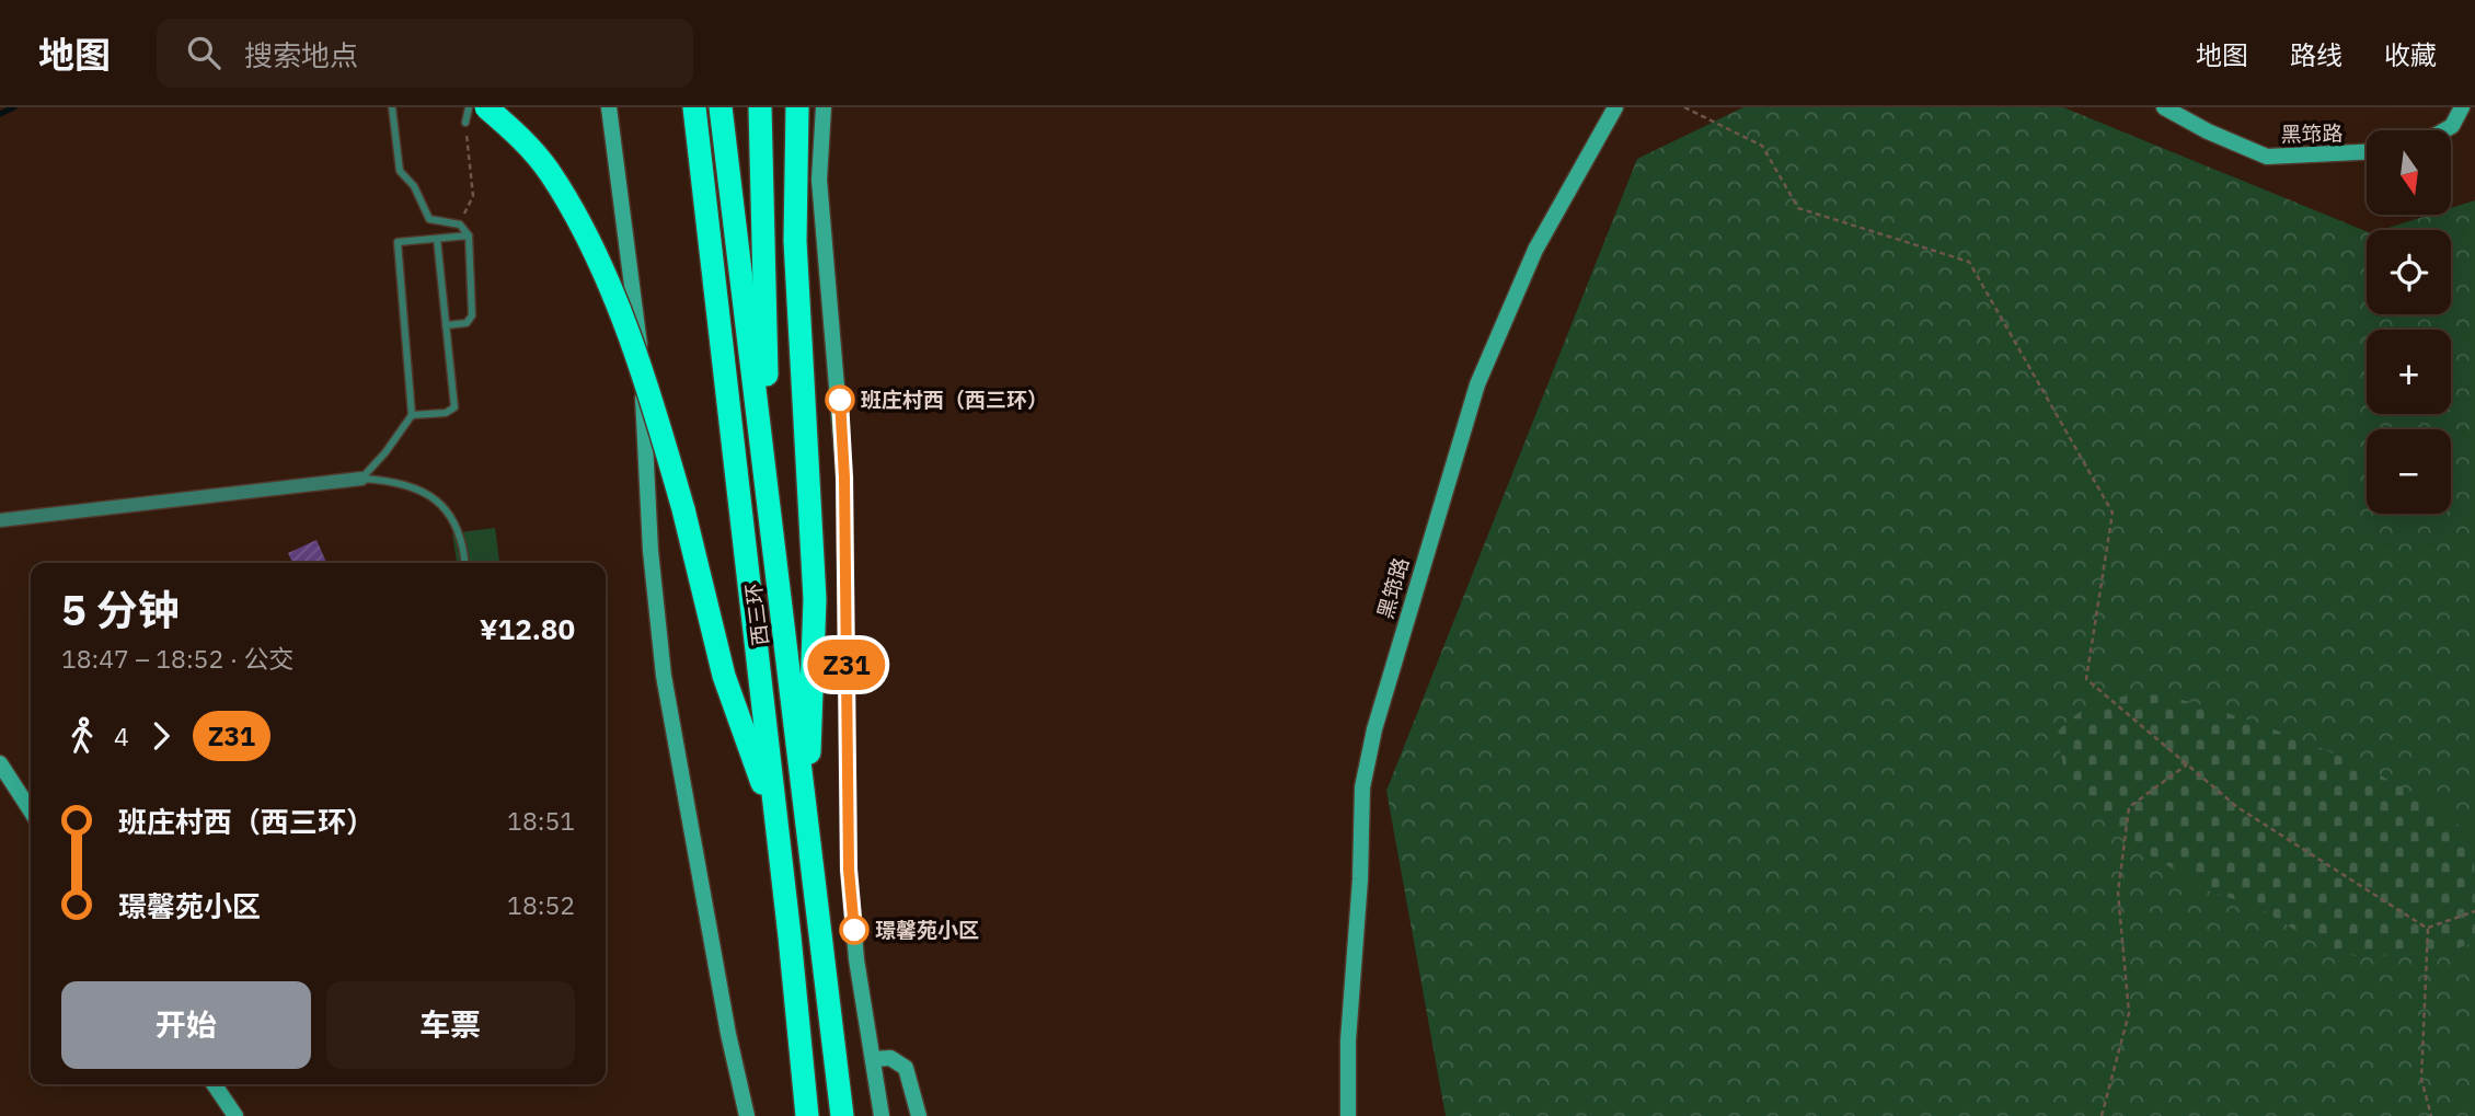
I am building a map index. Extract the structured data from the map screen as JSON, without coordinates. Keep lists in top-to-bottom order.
{
  "streets": {
    "highway": ["西三环"],
    "main road": ["黑筇路"]
  },
  "places": ["班庄村西（西三环）", "璟馨苑小区"],
  "lines": ["bus line Z31"],
  "north": "bottom",
  "page": {
    "header": "地图",
    "search": "搜索地点",
    "nav": ["地图", "路线", "收藏"],
    "on_map": "Z31",
    "map_buttons": ["+", "−"],
    "heading": ["5 分钟", "18:47 – 18:52 · 公交", "¥12.80"],
    "legs": ["4", "Z31"],
    "list": [
      {
        "name": "班庄村西（西三环）",
        "value": "18:51"
      },
      {
        "name": "璟馨苑小区",
        "value": "18:52"
      }
    ],
    "buttons": ["开始", "车票"]
  }
}
